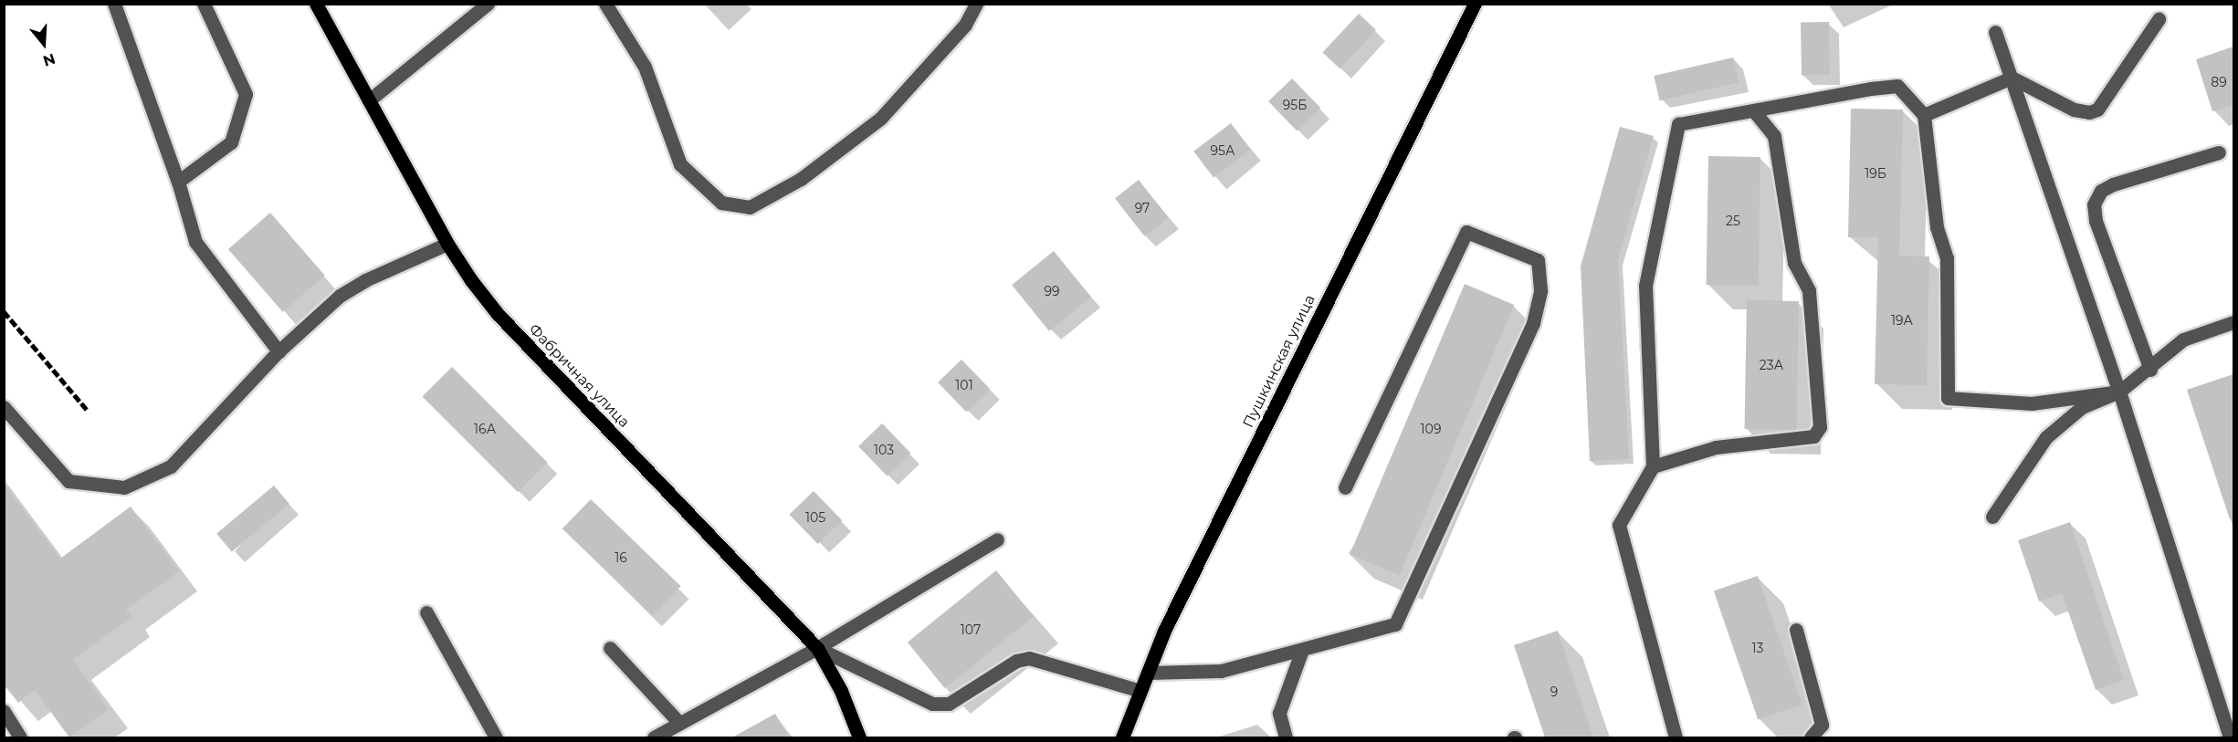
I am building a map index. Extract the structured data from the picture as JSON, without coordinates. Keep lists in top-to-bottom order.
{
  "streets": {
    "main road": ["Пушкинская улица", "Фабричная улица"]
  },
  "house_numbers": [
    "89",
    "95Б",
    "95А",
    "19Б",
    "97",
    "25",
    "99",
    "19А",
    "23А",
    "101",
    "16А",
    "109",
    "103",
    "105",
    "16",
    "107",
    "13",
    "9"
  ],
  "north": "bottom"
}
